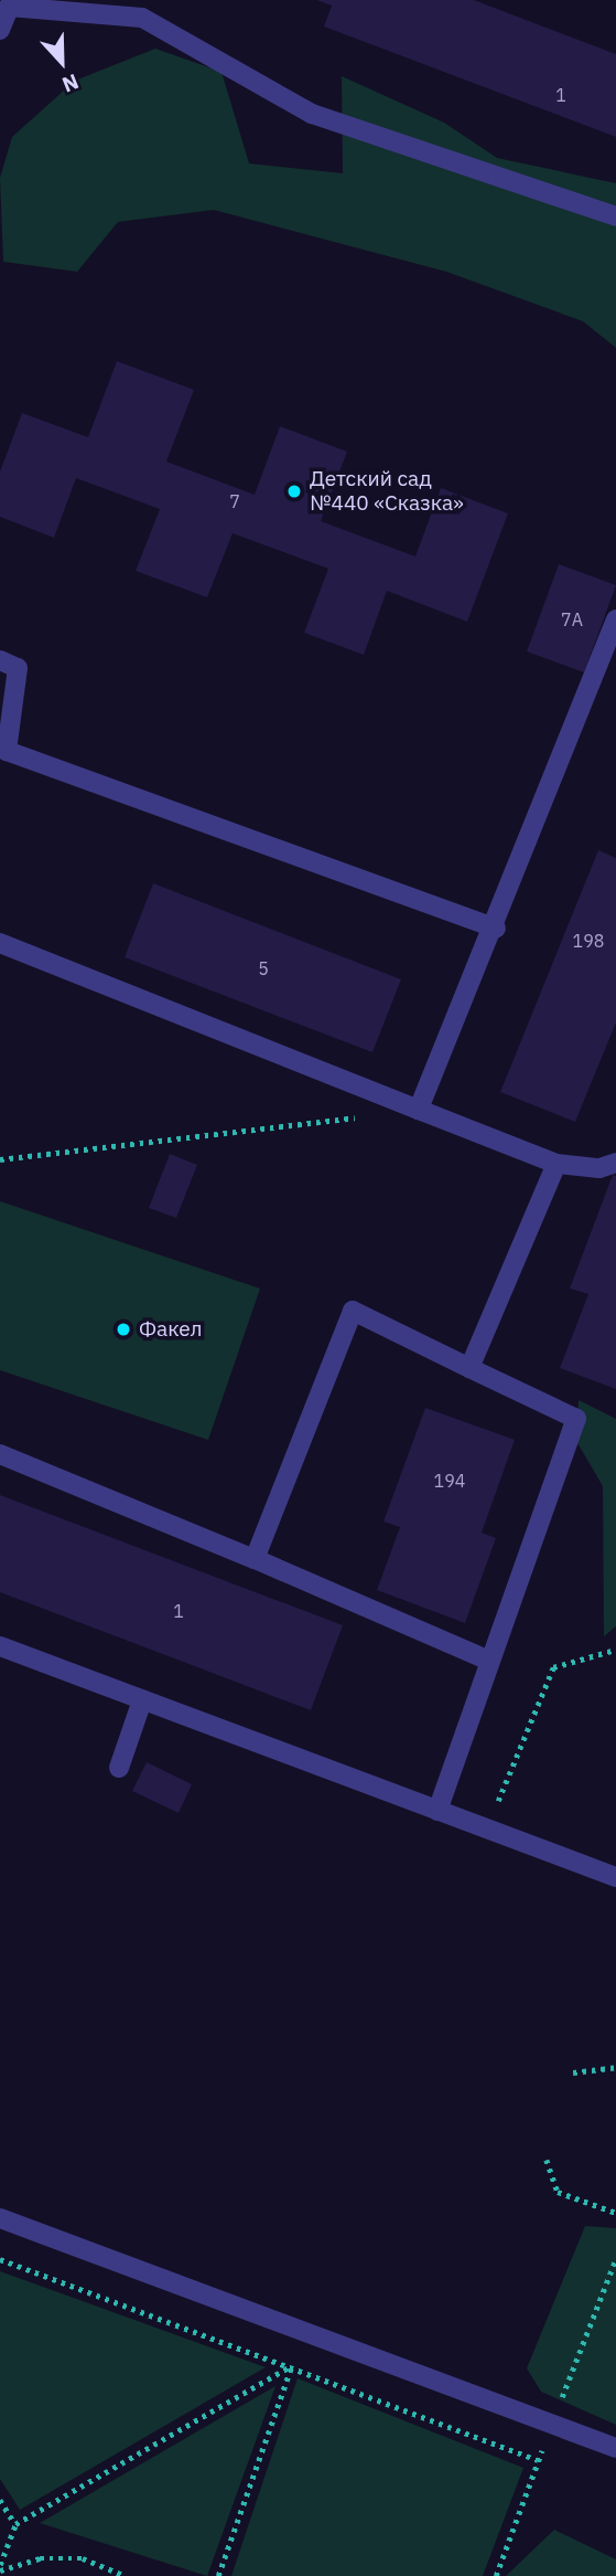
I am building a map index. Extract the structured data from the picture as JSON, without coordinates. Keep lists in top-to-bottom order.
{
  "places": ["Детский сад №440 «Сказка»", "Факел"],
  "house_numbers": [
    "1",
    "7",
    "7А",
    "198",
    "5",
    "194",
    "1"
  ],
  "north": "bottom"
}
